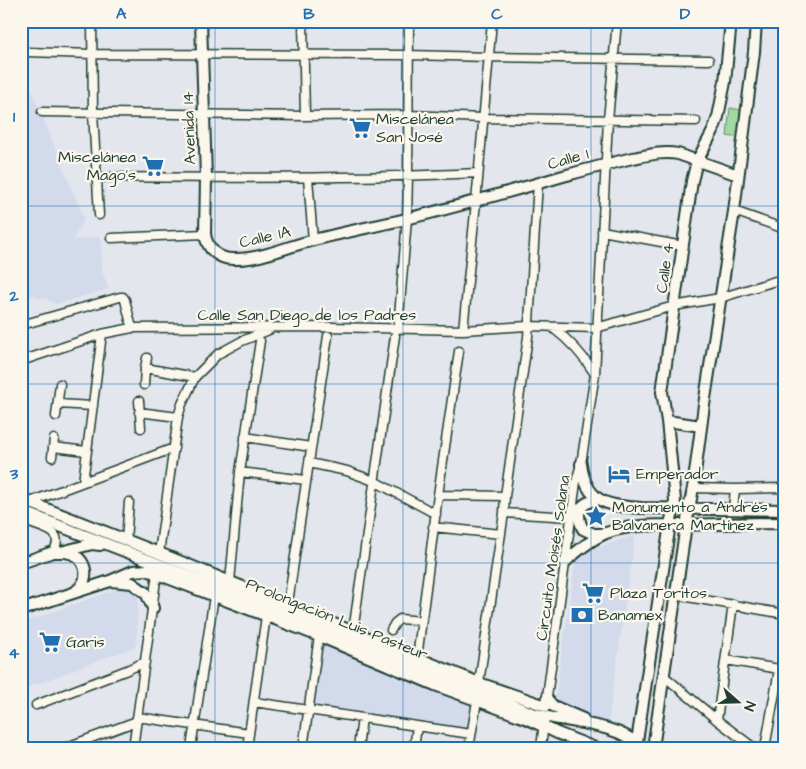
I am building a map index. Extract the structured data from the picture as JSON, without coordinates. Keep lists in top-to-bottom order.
{
  "streets": {
    "main road": [
      "Avenida 14",
      "Calle 1",
      "Calle 1A",
      "Calle 4",
      "Prolongación Luis Pasteur"
    ],
    "street": ["Calle San Diego de los Padres", "Circuito Moisés Solana"]
  },
  "crossings": [
    ["Avenida 14", "Calle 1A"],
    ["Calle 1", "Calle 1A"],
    ["Calle 1", "Calle 4"],
    ["Calle 1", "Circuito Moisés Solana"],
    ["Calle 4", "Calle San Diego de los Padres"],
    ["Calle 4", "Prolongación Luis Pasteur"],
    ["Calle San Diego de los Padres", "Circuito Moisés Solana"],
    ["Circuito Moisés Solana", "Prolongación Luis Pasteur"]
  ],
  "places": {
    "supermarket": [
      "Miscelánea San José",
      "Miscelánea Mago's",
      "Plaza Toritos",
      "Garis"
    ],
    "hotel": ["Emperador"],
    "place": ["Monumento a Andrés Balvanera Martínez"],
    "bank": ["Banamex"]
  },
  "north": "right",
  "grid": {
    "columns": [
      "A",
      "B",
      "C",
      "D"
    ],
    "rows": [
      "1",
      "2",
      "3",
      "4"
    ]
  }
}
